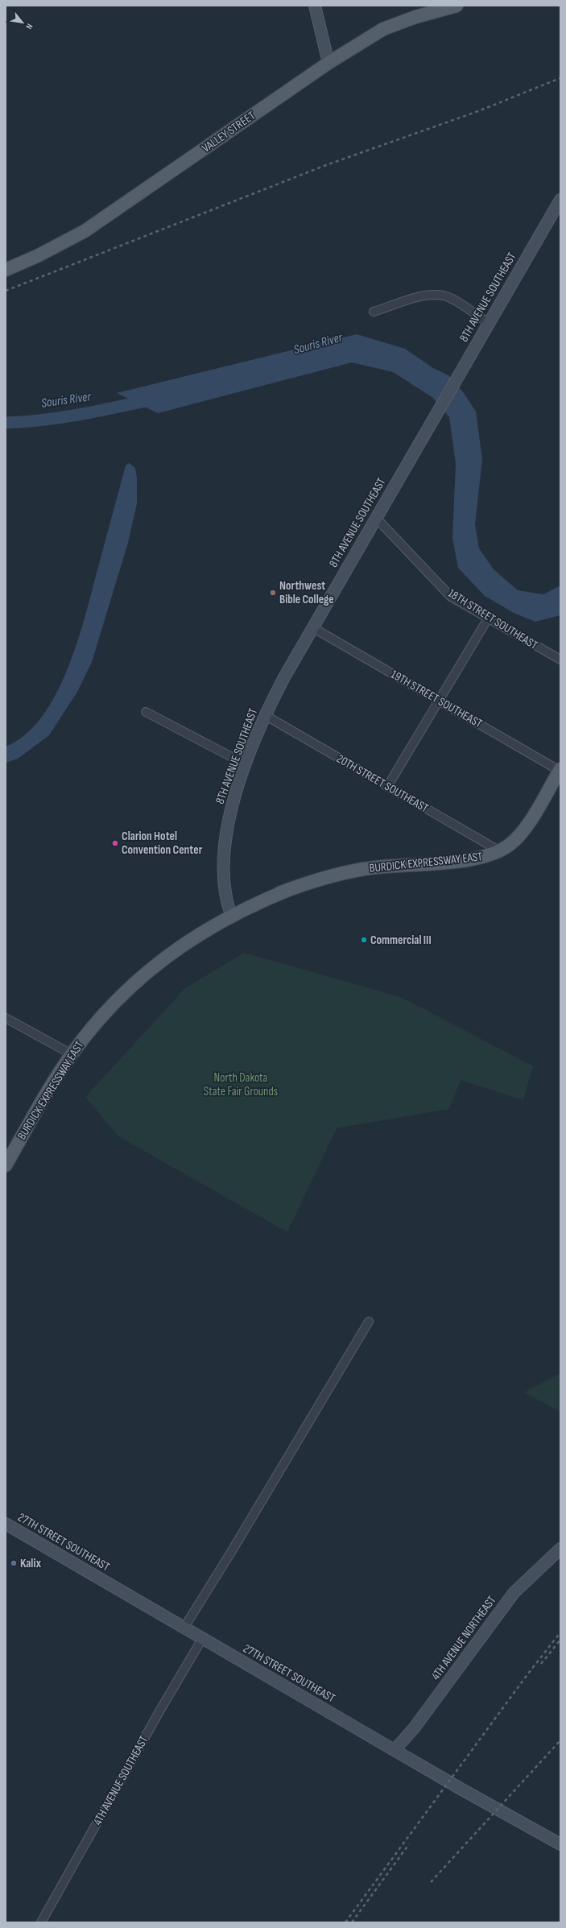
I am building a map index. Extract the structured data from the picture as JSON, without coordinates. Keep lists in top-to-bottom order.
{
  "streets": {
    "main road": ["VALLEY STREET", "BURDICK EXPRESSWAY EAST"],
    "street": [
      "8TH AVENUE SOUTHEAST",
      "18TH STREET SOUTHEAST",
      "19TH STREET SOUTHEAST",
      "20TH STREET SOUTHEAST",
      "27TH STREET SOUTHEAST",
      "4TH AVENUE NORTHEAST",
      "4TH AVENUE SOUTHEAST"
    ]
  },
  "crossings": [
    ["8TH AVENUE SOUTHEAST", "18TH STREET SOUTHEAST"],
    ["8TH AVENUE SOUTHEAST", "19TH STREET SOUTHEAST"],
    ["8TH AVENUE SOUTHEAST", "20TH STREET SOUTHEAST"],
    ["8TH AVENUE SOUTHEAST", "BURDICK EXPRESSWAY EAST"],
    ["19TH STREET SOUTHEAST", "BURDICK EXPRESSWAY EAST"],
    ["20TH STREET SOUTHEAST", "BURDICK EXPRESSWAY EAST"],
    ["27TH STREET SOUTHEAST", "4TH AVENUE NORTHEAST"],
    ["27TH STREET SOUTHEAST", "4TH AVENUE SOUTHEAST"]
  ],
  "water": ["Souris River"],
  "parks": ["North Dakota State Fair Grounds"],
  "places": [
    "Northwest Bible College",
    "Clarion Hotel Convention Center",
    "Commercial III",
    "Kalix"
  ],
  "north": "bottom right"
}
